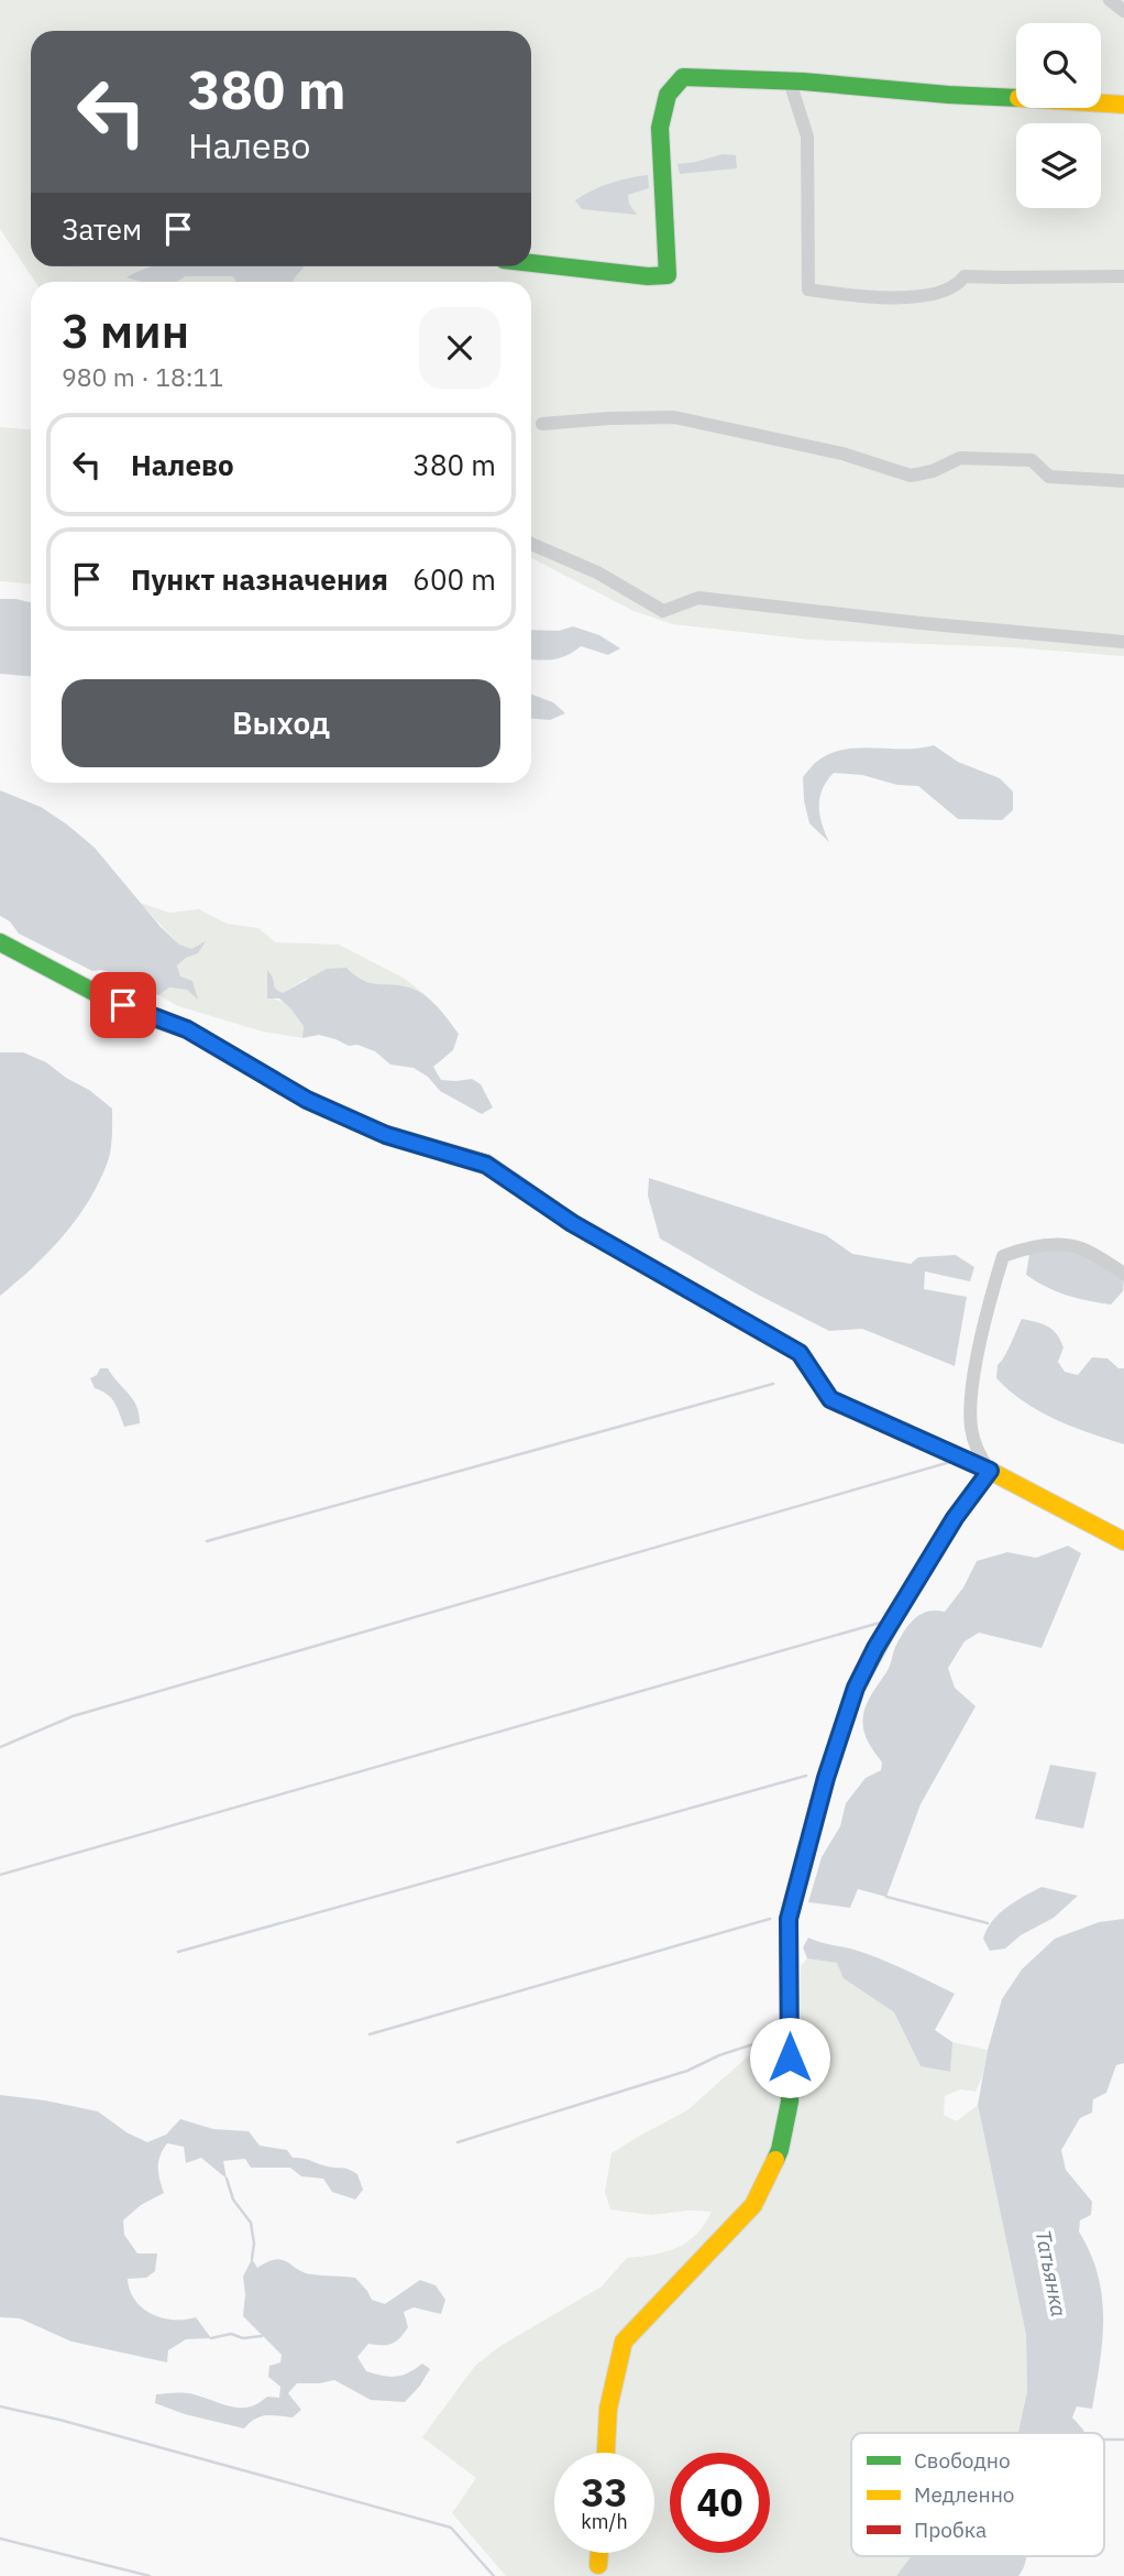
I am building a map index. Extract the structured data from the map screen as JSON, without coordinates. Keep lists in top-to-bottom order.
{
  "water": ["Татьянка"],
  "legend": ["Свободно", "Медленно", "Пробка"],
  "page": {
    "turn": ["380 m", "Налево"],
    "then": "Затем",
    "heading": ["3 мин", "980 m · 18:11"],
    "list": [
      {
        "name": "Налево",
        "value": "380 m"
      },
      {
        "name": "Пункт назначения",
        "value": "600 m"
      }
    ],
    "buttons": "Выход",
    "speed": "33 km/h",
    "limit": "40"
  }
}
